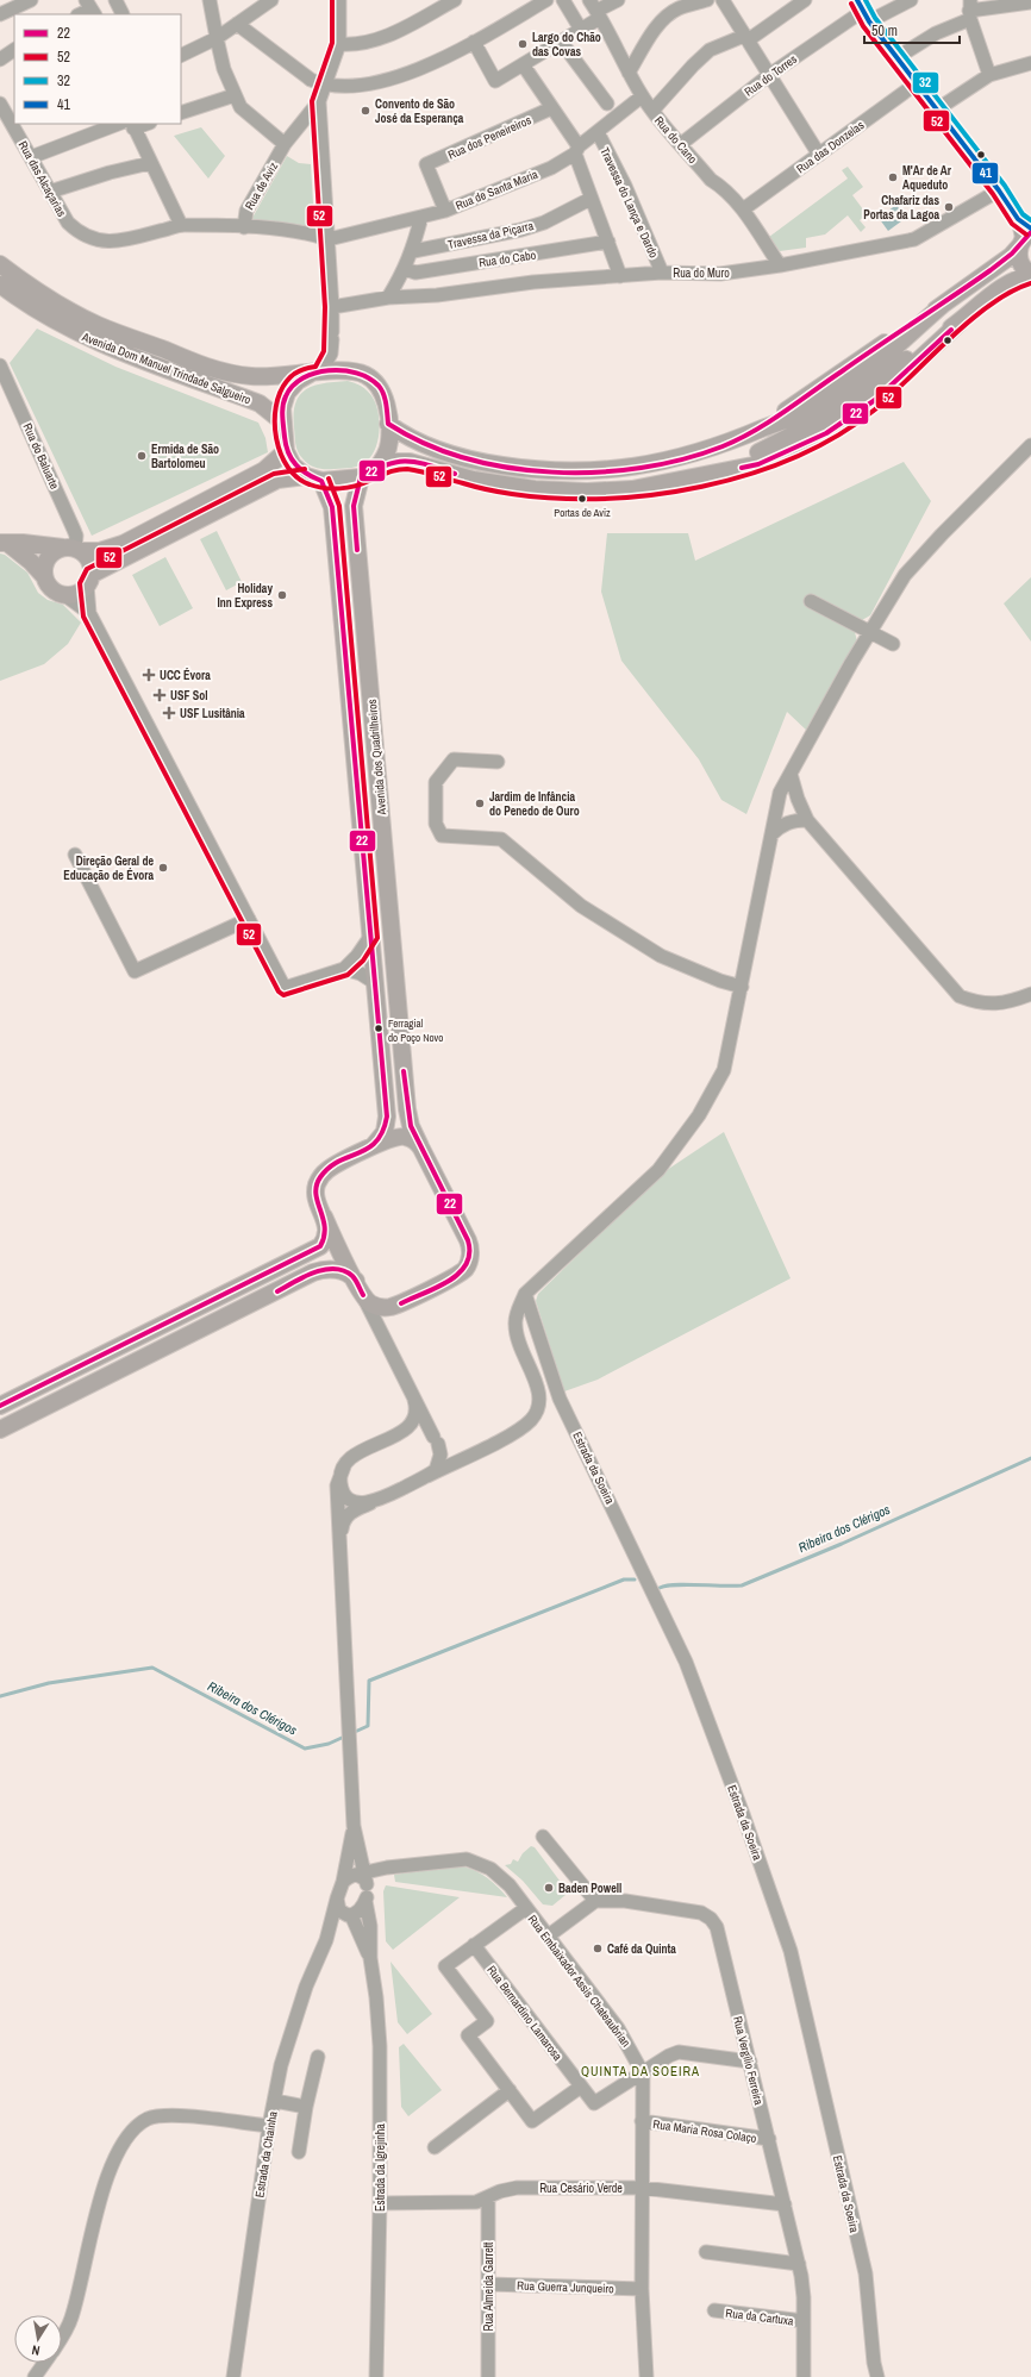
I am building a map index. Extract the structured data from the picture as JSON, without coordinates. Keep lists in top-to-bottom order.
{
  "streets": {
    "main road": ["Avenida Dom Manuel Trindade Salgueiro", "Avenida dos Quadrilheiros"],
    "street": [
      "Rua do Torres",
      "Rua dos Peneireiros",
      "Rua do Cano",
      "Rua das Donzelas",
      "Rua das Alcaçarias",
      "Rua de Aviz",
      "Rua de Santa Maria",
      "Travessa do Lança e Dardo",
      "Travessa da Piçarra",
      "Rua do Cabo",
      "Rua do Muro",
      "Rua do Baluarte",
      "Estrada da Soeira",
      "Rua Embaixador Assis Chateaubrian",
      "Rua Bernardino Lamarosa",
      "Rua Vergílio Ferreira",
      "Rua Maria Rosa Colaço",
      "Estrada da Chainha",
      "Estrada da Igrejinha",
      "Rua Cesário Verde",
      "Rua Almeida Garrett",
      "Rua Guerra Junqueiro",
      "Rua da Cartuxa"
    ]
  },
  "crossings": [
    ["Rua do Torres", "Rua do Cano"],
    ["Rua dos Peneireiros", "Rua de Santa Maria"],
    ["Rua do Cano", "Rua das Donzelas"],
    ["Rua do Cano", "Rua de Santa Maria"],
    ["Rua do Cano", "Rua do Muro"],
    ["Rua das Alcaçarias", "Rua de Aviz"],
    ["Rua de Aviz", "Rua de Santa Maria"],
    ["Rua de Aviz", "Rua do Muro"],
    ["Rua de Aviz", "Avenida Dom Manuel Trindade Salgueiro"],
    ["Rua de Aviz", "Avenida dos Quadrilheiros"],
    ["Rua de Santa Maria", "Travessa do Lança e Dardo"],
    ["Travessa do Lança e Dardo", "Rua do Muro"],
    ["Avenida Dom Manuel Trindade Salgueiro", "Avenida dos Quadrilheiros"],
    ["Rua Embaixador Assis Chateaubrian", "Rua Bernardino Lamarosa"],
    ["Rua Vergílio Ferreira", "Rua Maria Rosa Colaço"],
    ["Rua Vergílio Ferreira", "Rua Cesário Verde"],
    ["Rua Vergílio Ferreira", "Rua da Cartuxa"],
    ["Estrada da Igrejinha", "Rua Cesário Verde"],
    ["Rua Cesário Verde", "Rua Almeida Garrett"],
    ["Rua Almeida Garrett", "Rua Guerra Junqueiro"]
  ],
  "districts": ["QUINTA DA SOEIRA"],
  "water": ["Ribeira dos Clérigos"],
  "places": {
    "other": [
      "Largo do Chão das Covas",
      "Convento de São José da Esperança",
      "M'Ar de Ar Aqueduto",
      "Chafariz das Portas da Lagoa",
      "Ermida de São Bartolomeu",
      "Portas de Aviz",
      "Holiday Inn Express",
      "Jardim de Infância do Penedo de Ouro",
      "Direção Geral de Educação de Évora",
      "Ferragial do Poço Novo",
      "Baden Powell",
      "Café da Quinta"
    ],
    "health": ["UCC Évora", "USF Sol", "USF Lusitânia"]
  },
  "lines": [
    "transit line 52",
    "transit line 32",
    "transit line 41",
    "transit line 22"
  ],
  "legend": [
    "22",
    "52",
    "32",
    "41"
  ],
  "scale_bar": "50 m",
  "north": "bottom"
}
